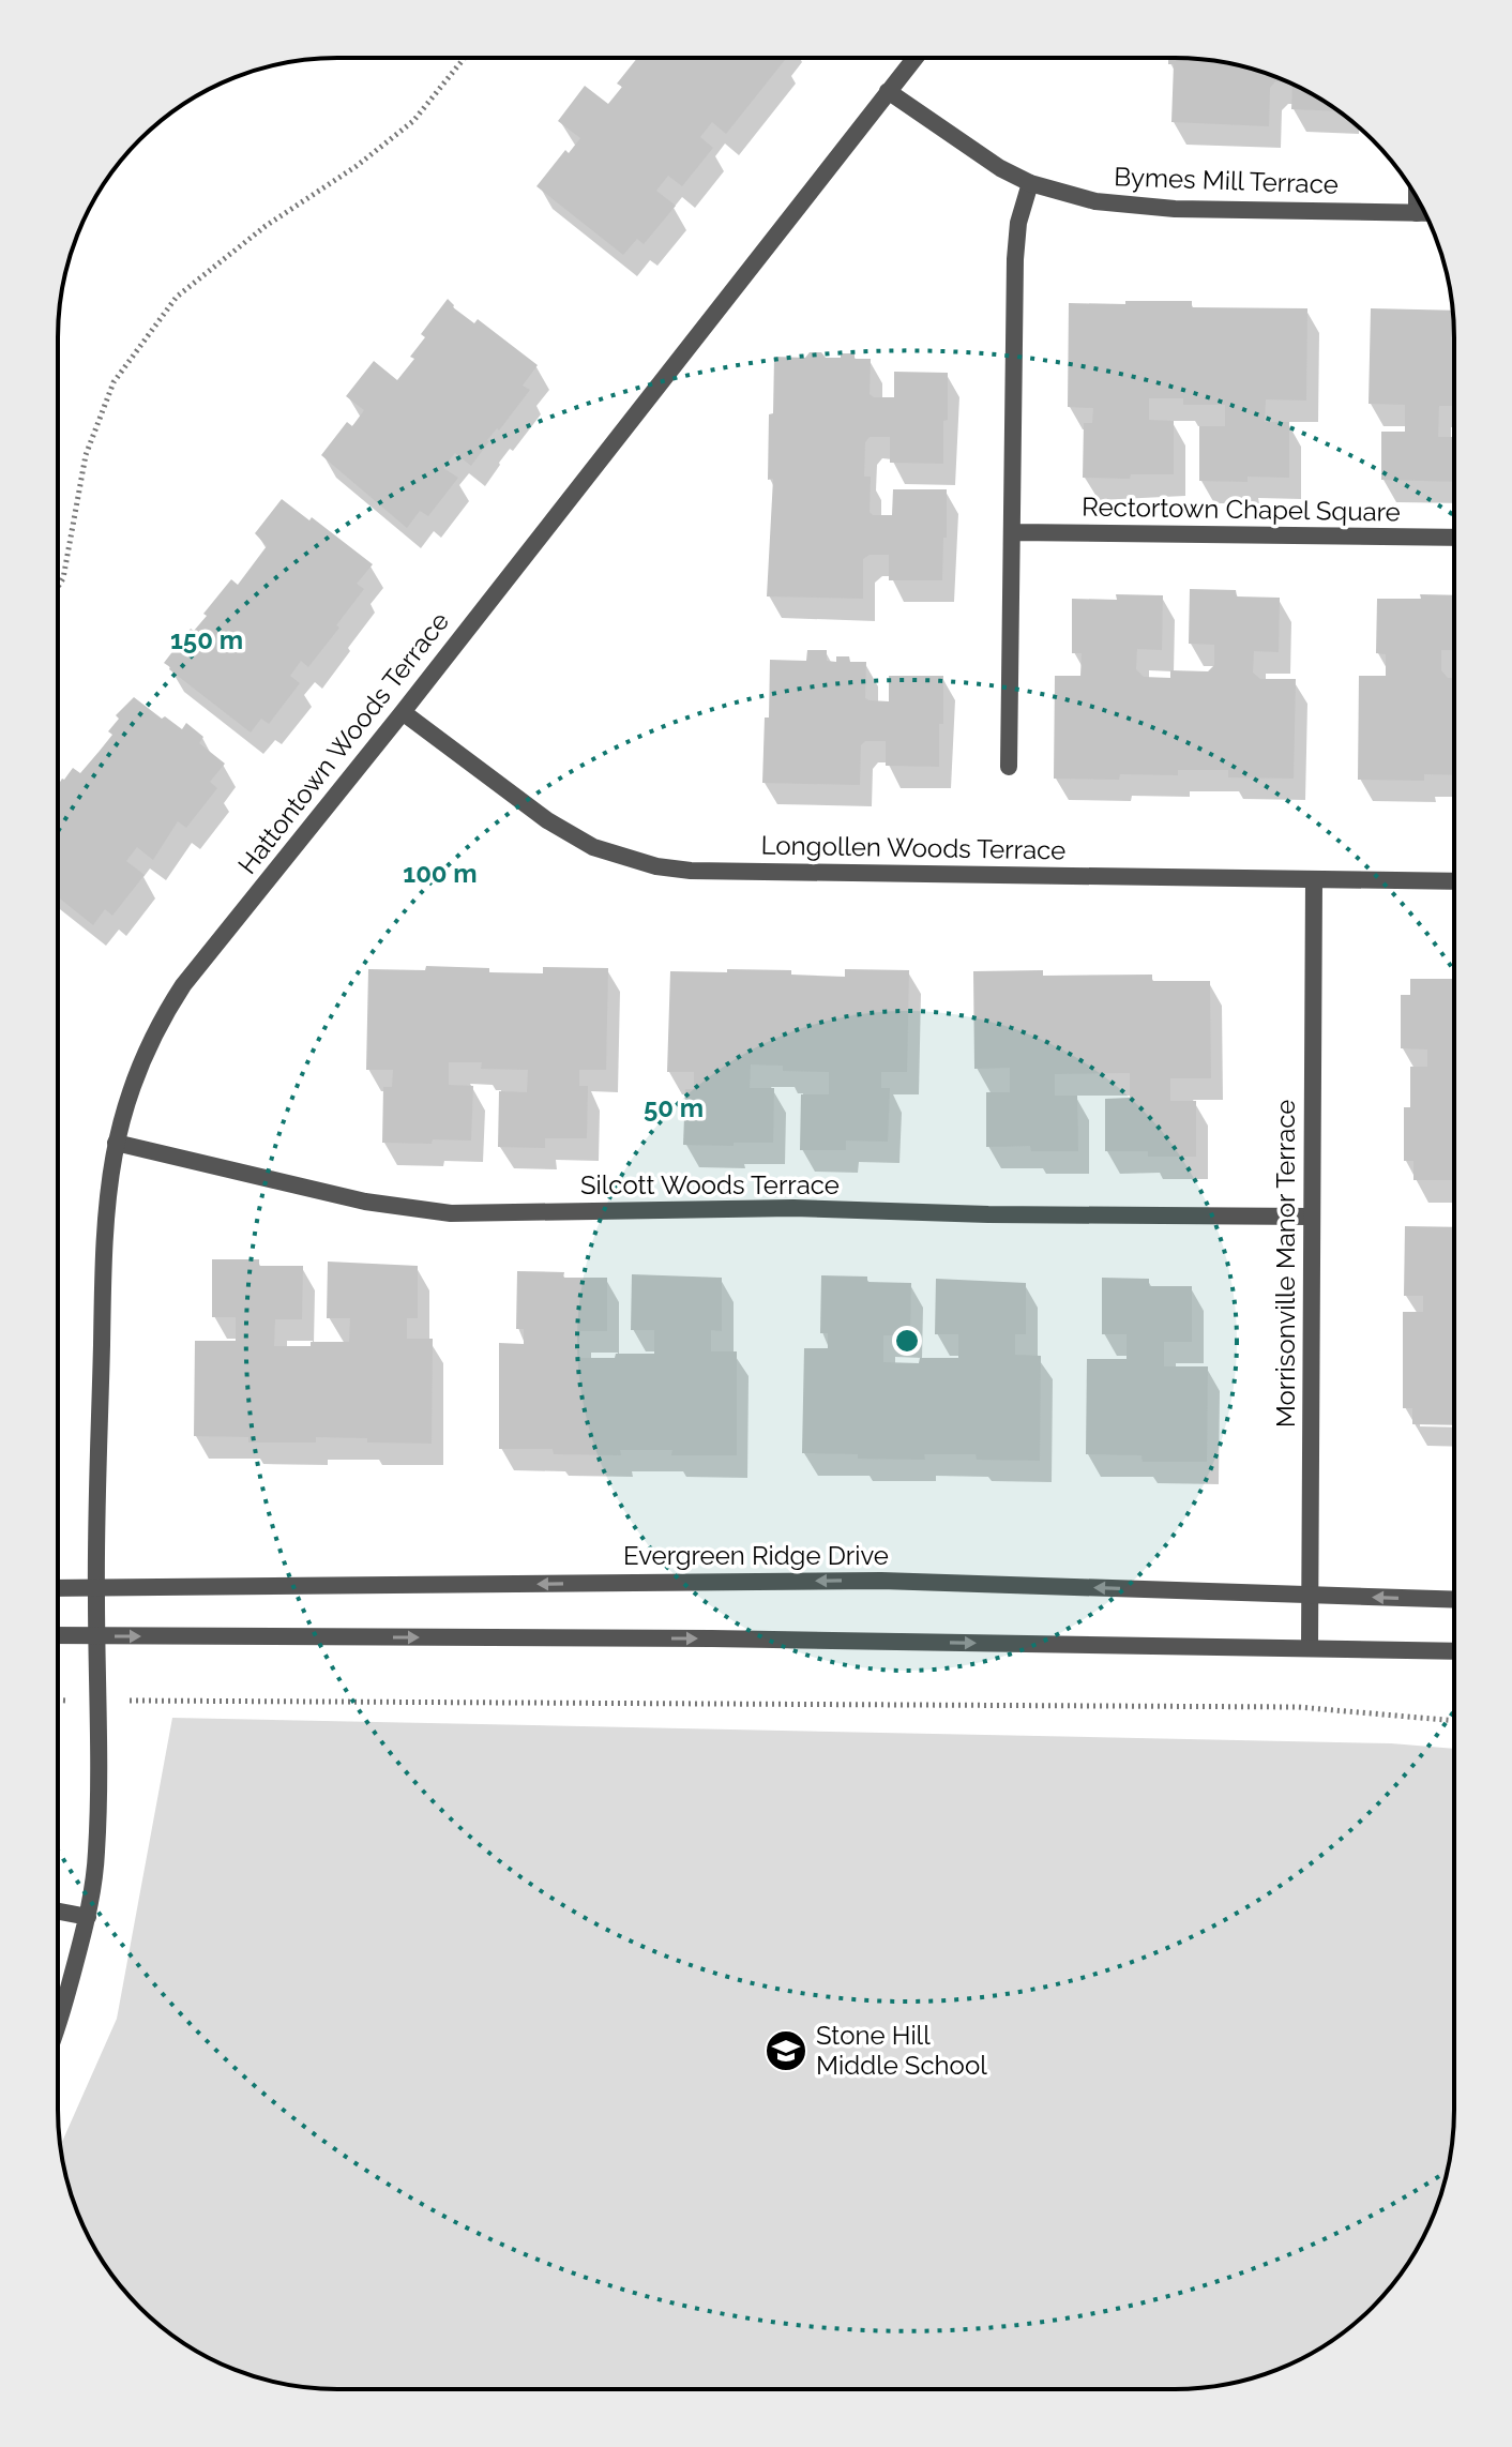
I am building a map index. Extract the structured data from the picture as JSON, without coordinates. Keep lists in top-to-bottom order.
{
  "streets": {
    "street": [
      "Bymes Mill Terrace",
      "Rectortown Chapel Square",
      "Hattontown Woods Terrace",
      "Longollen Woods Terrace",
      "Silcott Woods Terrace",
      "Morrisonville Manor Terrace",
      "Evergreen Ridge Drive"
    ]
  },
  "crossings": [
    ["Bymes Mill Terrace", "Hattontown Woods Terrace"],
    ["Hattontown Woods Terrace", "Longollen Woods Terrace"],
    ["Hattontown Woods Terrace", "Silcott Woods Terrace"],
    ["Hattontown Woods Terrace", "Evergreen Ridge Drive"],
    ["Longollen Woods Terrace", "Morrisonville Manor Terrace"],
    ["Silcott Woods Terrace", "Morrisonville Manor Terrace"],
    ["Morrisonville Manor Terrace", "Evergreen Ridge Drive"]
  ],
  "places": {
    "school or university": ["Stone Hill Middle School"]
  },
  "rings": ["150 m", "100 m", "50 m"]
}
